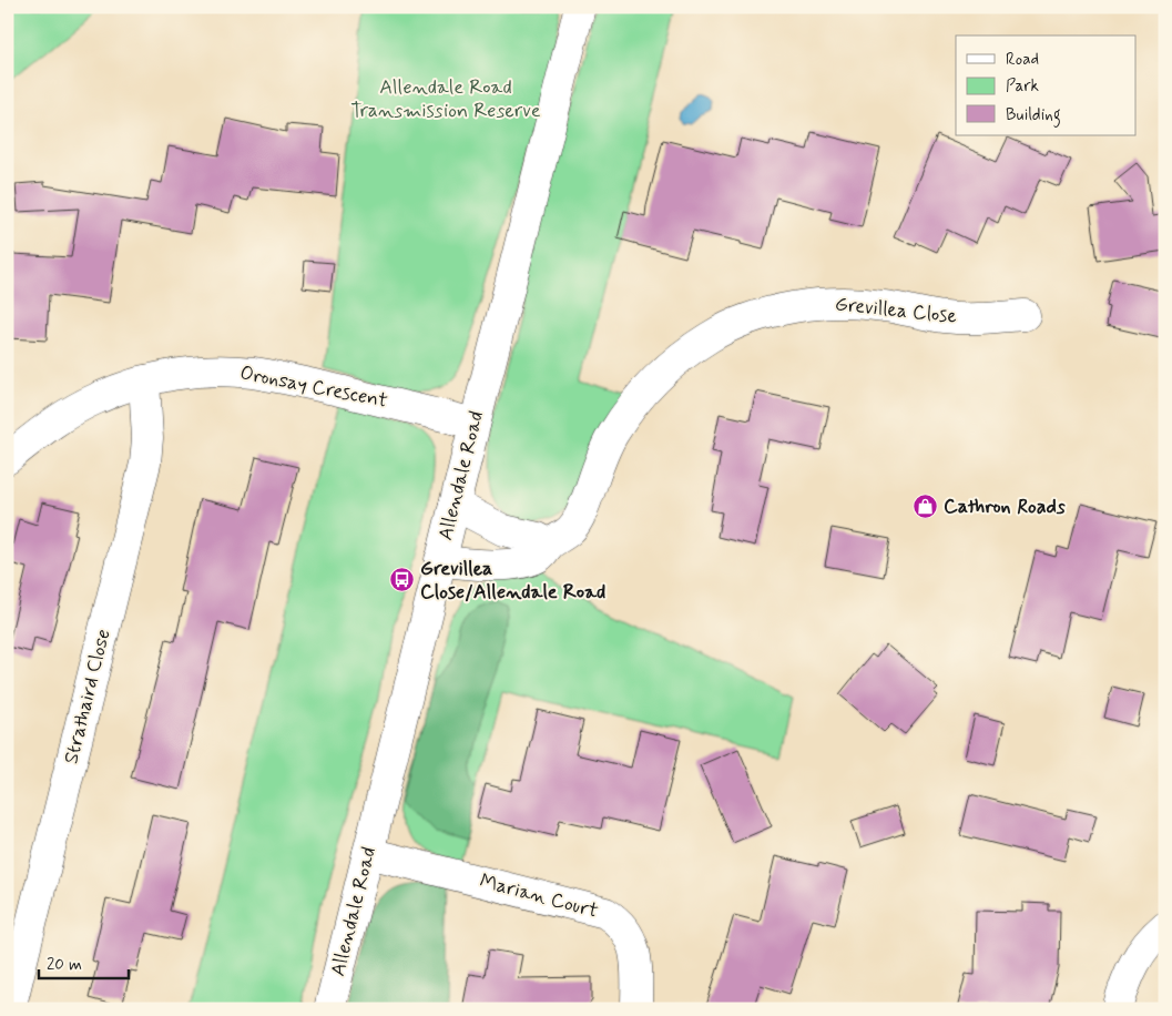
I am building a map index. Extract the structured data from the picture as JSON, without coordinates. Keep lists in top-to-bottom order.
{
  "streets": {
    "street": [
      "Grevillea Close",
      "Oronsay Crescent",
      "Allendale Road",
      "Strathaird Close",
      "Marian Court"
    ]
  },
  "crossings": [
    ["Grevillea Close", "Allendale Road"],
    ["Oronsay Crescent", "Allendale Road"],
    ["Oronsay Crescent", "Strathaird Close"],
    ["Allendale Road", "Marian Court"]
  ],
  "parks": ["Allendale Road Transmission Reserve"],
  "places": {
    "shop": ["Cathron Roads"],
    "bus stop": ["Grevillea Close/Allendale Road"]
  },
  "legend": ["Road", "Park", "Building"],
  "scale_bar": "20 m"
}
